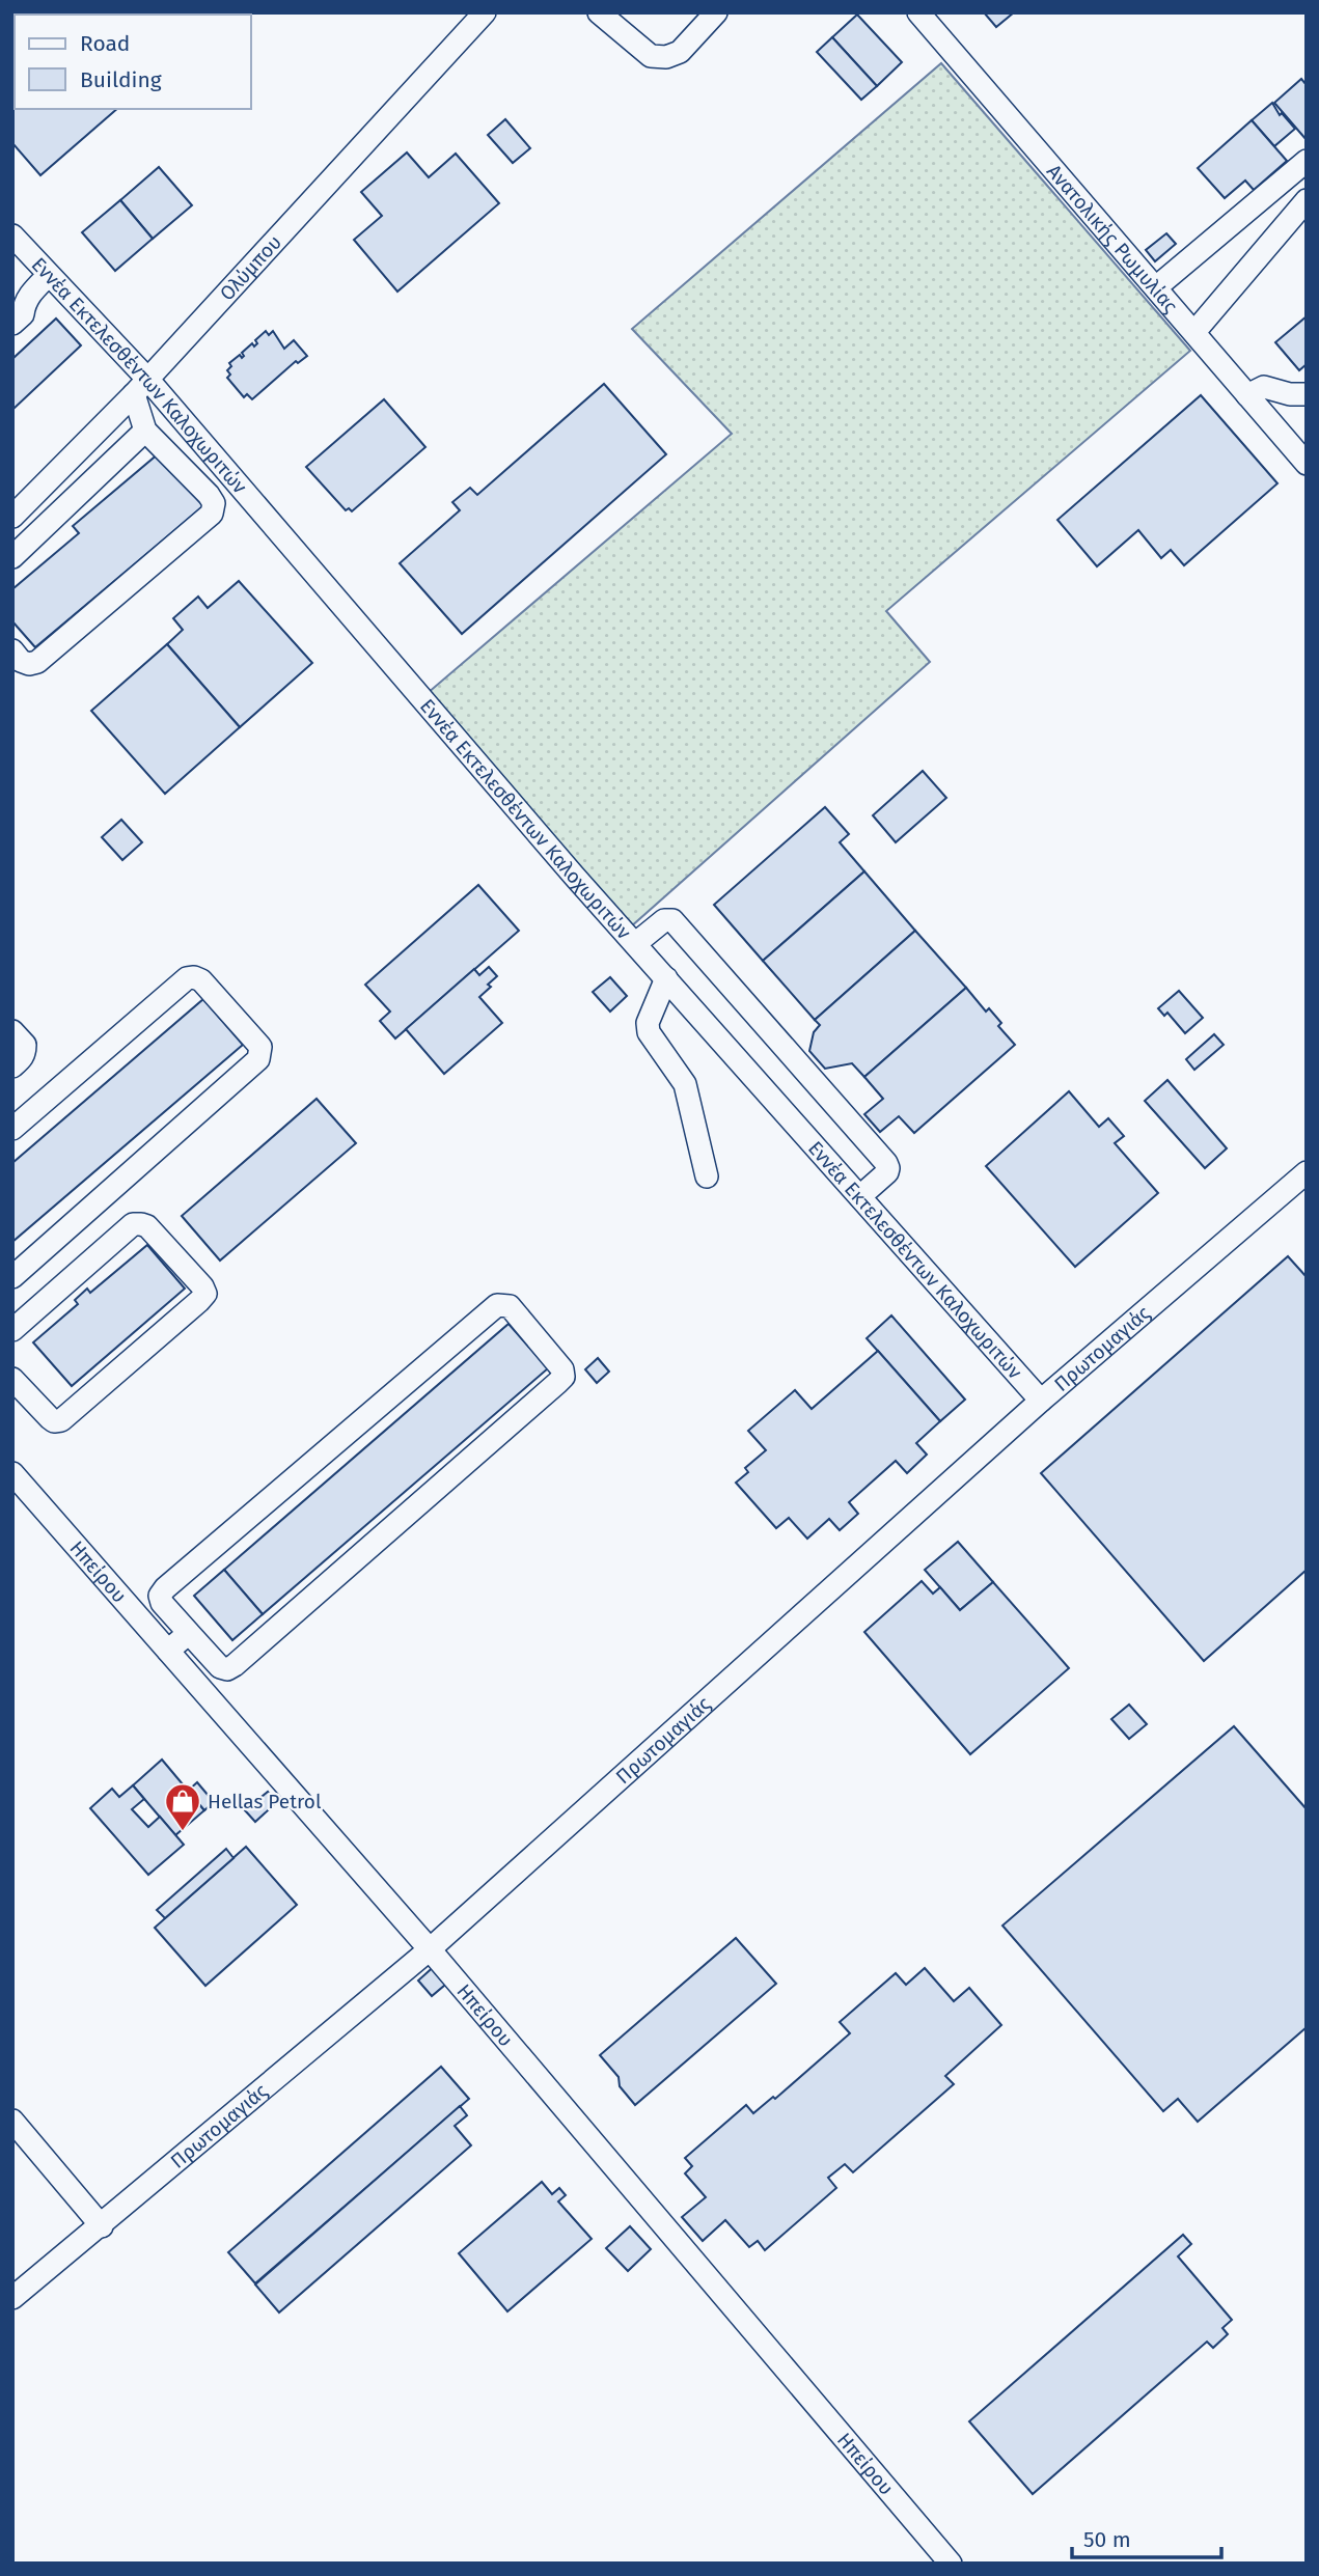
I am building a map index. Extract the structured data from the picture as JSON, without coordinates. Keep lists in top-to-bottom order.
{
  "streets": {
    "street": [
      "Ανατολικής Ρωμυλίας",
      "Ολύμπου",
      "Εννέα Εκτελεσθέντων Καλοχωριτών",
      "Πρωτομαγιάς",
      "Ηπείρου"
    ]
  },
  "crossings": [
    ["Ολύμπου", "Εννέα Εκτελεσθέντων Καλοχωριτών"],
    ["Εννέα Εκτελεσθέντων Καλοχωριτών", "Πρωτομαγιάς"],
    ["Πρωτομαγιάς", "Ηπείρου"]
  ],
  "places": {
    "shop": ["Hellas Petrol"]
  },
  "legend": ["Road", "Building"],
  "scale_bar": "50 m"
}
